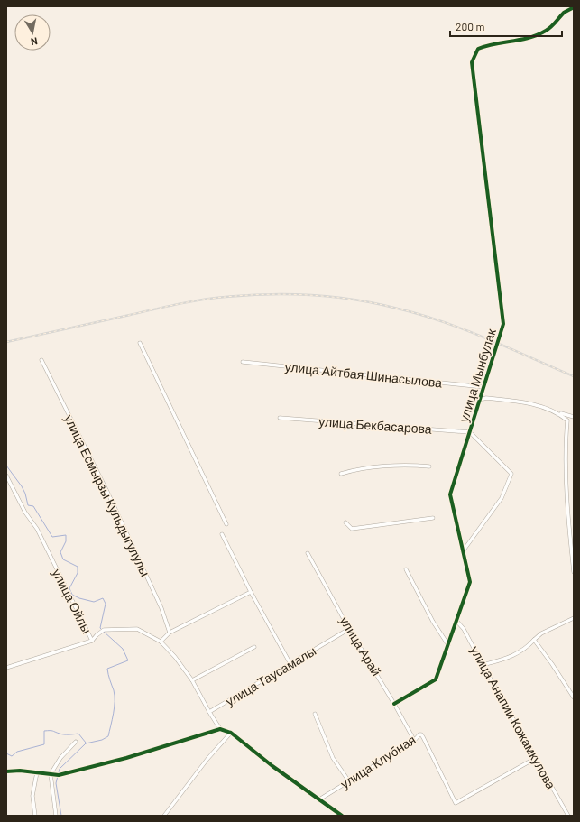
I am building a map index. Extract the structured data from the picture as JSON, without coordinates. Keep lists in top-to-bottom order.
{
  "streets": {
    "street": [
      "улица Айтбая Шинасылова",
      "улица Мынбулак",
      "улица Бекбасарова",
      "улица Есмырзы Кульдыгулулы",
      "улица Ойлы",
      "улица Арай",
      "улица Таусамалы",
      "улица Анапии Кожамкулова",
      "улица Клубная"
    ]
  },
  "crossings": [
    ["улица Айтбая Шинасылова", "улица Мынбулак"],
    ["улица Мынбулак", "улица Бекбасарова"],
    ["улица Мынбулак", "улица Арай"],
    ["улица Мынбулак", "улица Анапии Кожамкулова"],
    ["улица Ойлы", "улица Таусамалы"],
    ["улица Арай", "улица Таусамалы"],
    ["улица Арай", "улица Клубная"],
    ["улица Анапии Кожамкулова", "улица Клубная"]
  ],
  "scale_bar": "200 m",
  "north": "bottom"
}
